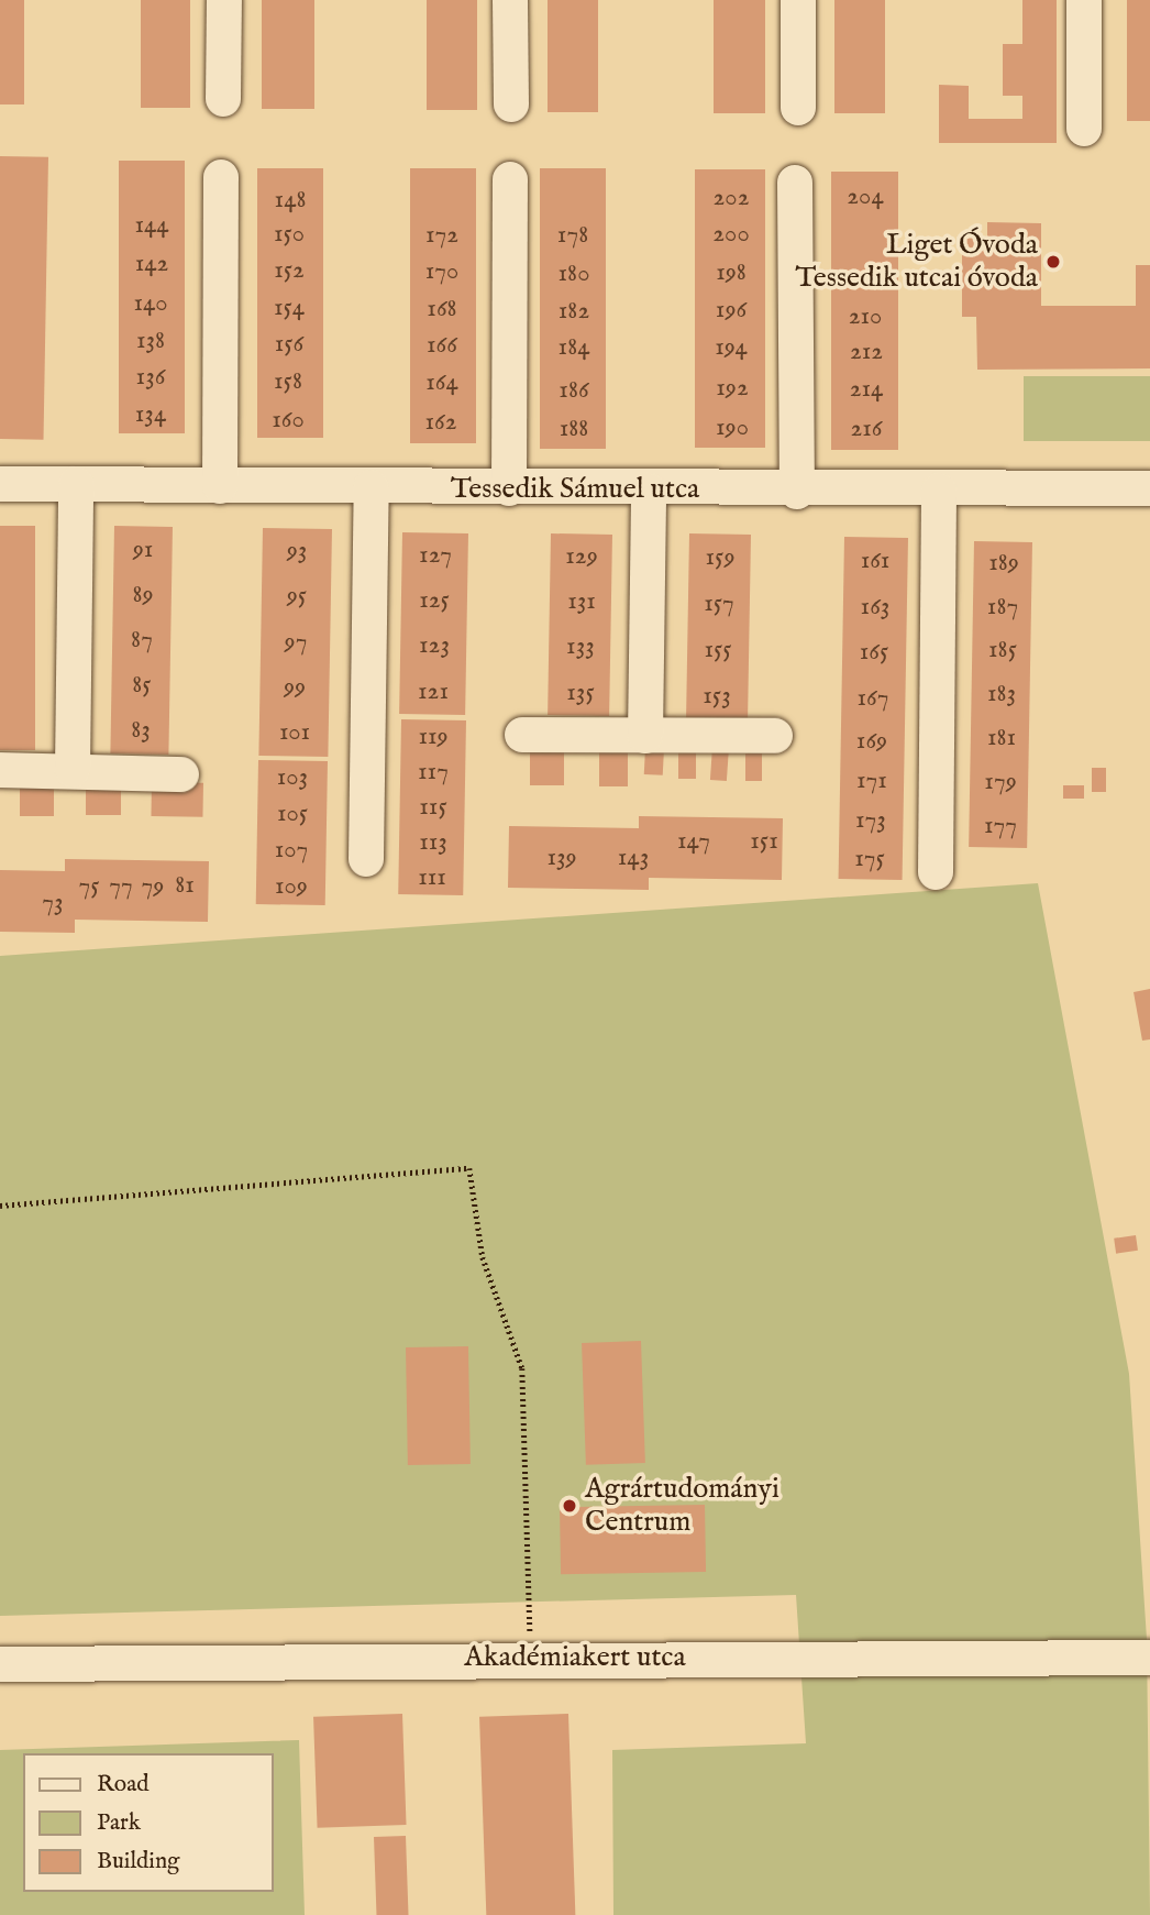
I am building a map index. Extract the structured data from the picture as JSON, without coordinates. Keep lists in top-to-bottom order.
{
  "streets": {
    "street": ["Tessedik Sámuel utca", "Akadémiakert utca"]
  },
  "places": ["Liget Óvoda Tessedik utcai óvoda", "Agrártudományi Centrum"],
  "house_numbers": [
    "204",
    "202",
    "148",
    "144",
    "150",
    "200",
    "172",
    "178",
    "142",
    "152",
    "170",
    "198",
    "180",
    "140",
    "154",
    "168",
    "196",
    "182",
    "210",
    "138",
    "156",
    "166",
    "184",
    "194",
    "212",
    "136",
    "158",
    "164",
    "192",
    "214",
    "186",
    "134",
    "160",
    "162",
    "190",
    "188",
    "216",
    "91",
    "93",
    "127",
    "129",
    "159",
    "161",
    "189",
    "89",
    "95",
    "125",
    "131",
    "157",
    "163",
    "187",
    "87",
    "97",
    "123",
    "133",
    "155",
    "185",
    "165",
    "85",
    "99",
    "121",
    "135",
    "183",
    "153",
    "167",
    "83",
    "101",
    "119",
    "181",
    "169",
    "117",
    "103",
    "171",
    "179",
    "115",
    "105",
    "173",
    "177",
    "147",
    "151",
    "113",
    "107",
    "139",
    "143",
    "175",
    "111",
    "81",
    "75",
    "77",
    "79",
    "109",
    "73"
  ],
  "legend": ["Road", "Park", "Building"]
}
